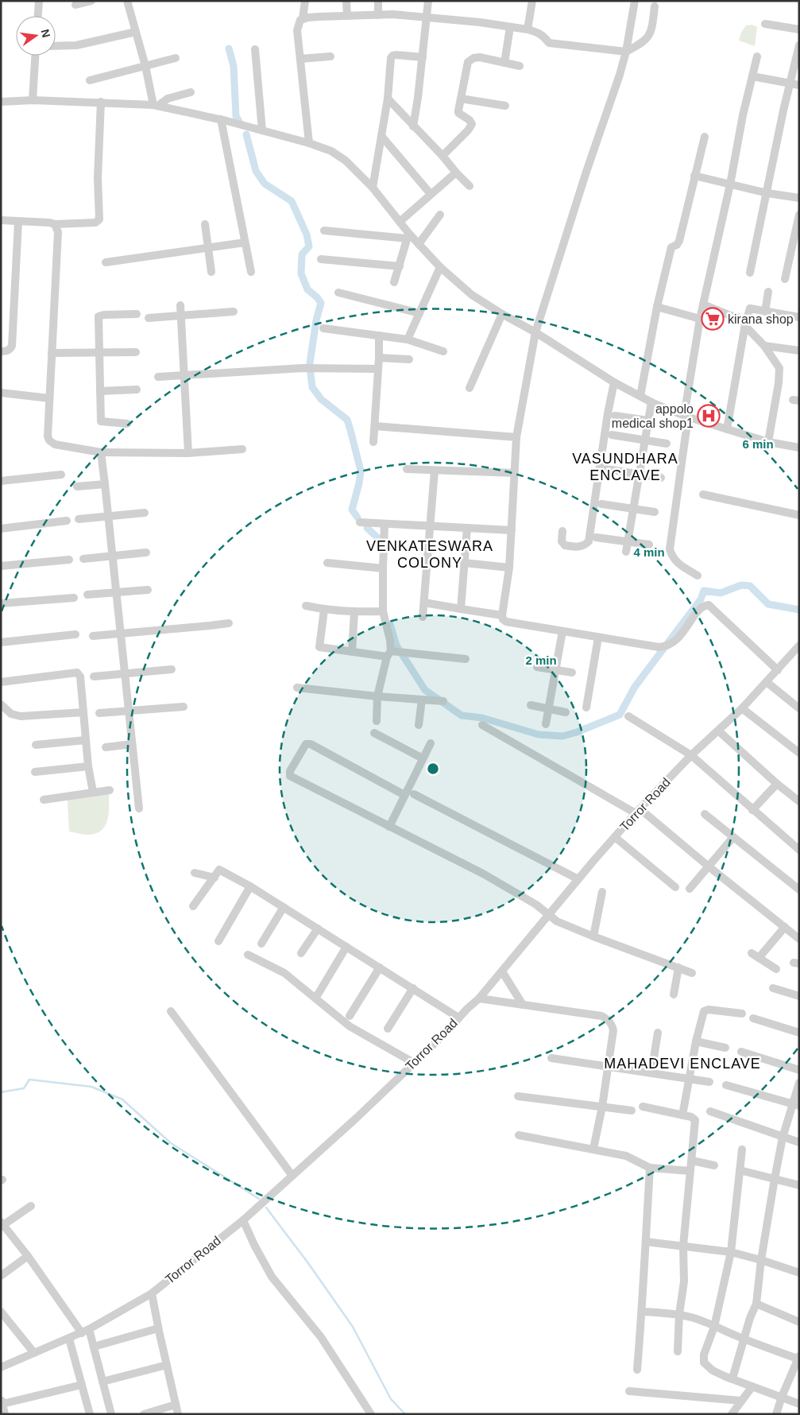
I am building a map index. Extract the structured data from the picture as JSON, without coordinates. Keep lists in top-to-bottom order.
{
  "streets": {
    "street": ["Torror Road"]
  },
  "districts": ["VASUNDHARA ENCLAVE", "VENKATESWARA COLONY", "MAHADEVI ENCLAVE"],
  "places": {
    "supermarket": ["kirana shop"],
    "hospital": ["appolo medical shop1"]
  },
  "north": "right",
  "rings": ["6 min", "4 min", "2 min"]
}
